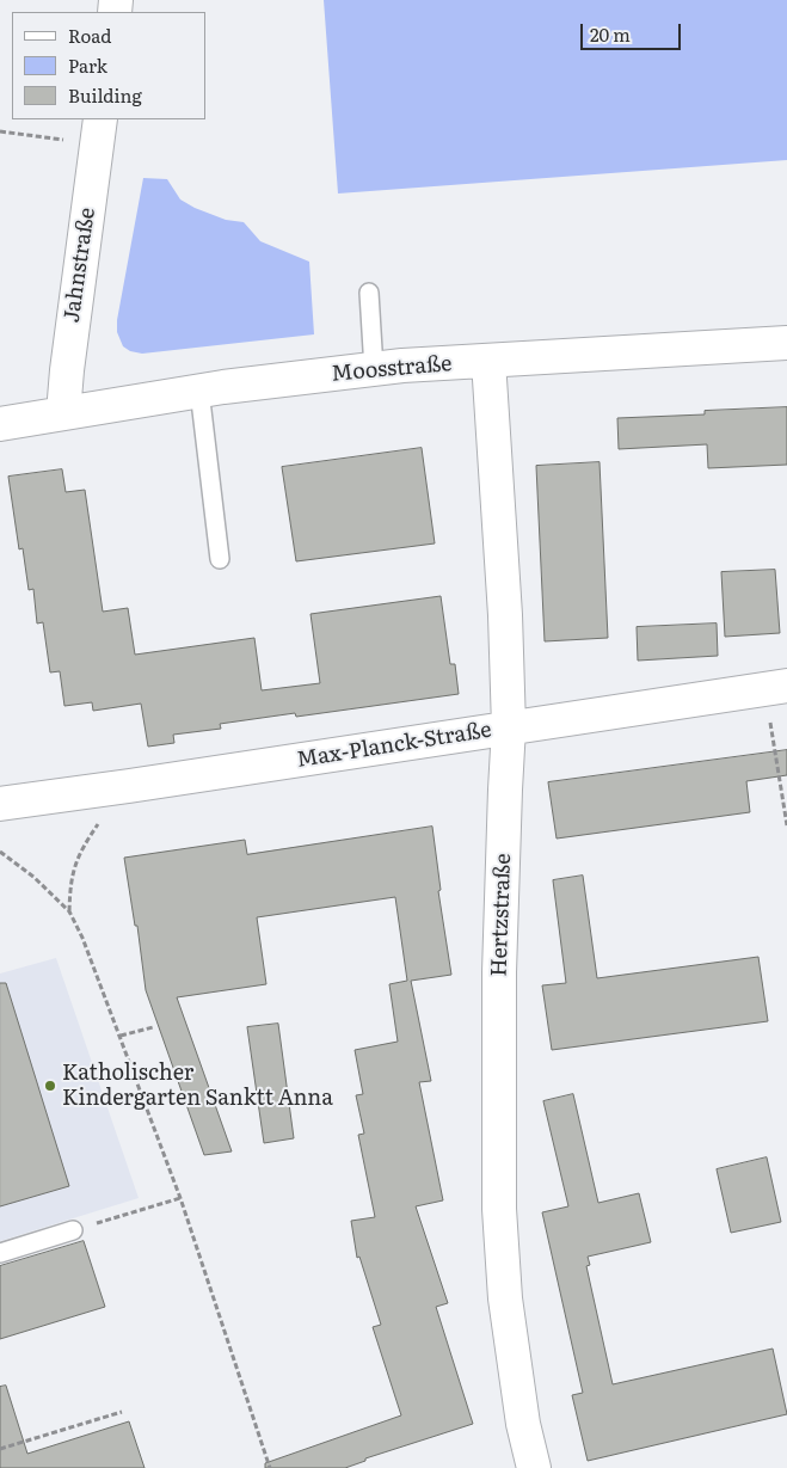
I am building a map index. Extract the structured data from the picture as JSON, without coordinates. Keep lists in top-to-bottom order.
{
  "streets": {
    "street": [
      "Jahnstraße",
      "Moosstraße",
      "Max-Planck-Straße",
      "Hertzstraße"
    ]
  },
  "crossings": [
    ["Jahnstraße", "Moosstraße"],
    ["Moosstraße", "Hertzstraße"],
    ["Max-Planck-Straße", "Hertzstraße"]
  ],
  "places": ["Katholischer Kindergarten Sanktt Anna"],
  "legend": ["Road", "Park", "Building"],
  "scale_bar": "20 m"
}
